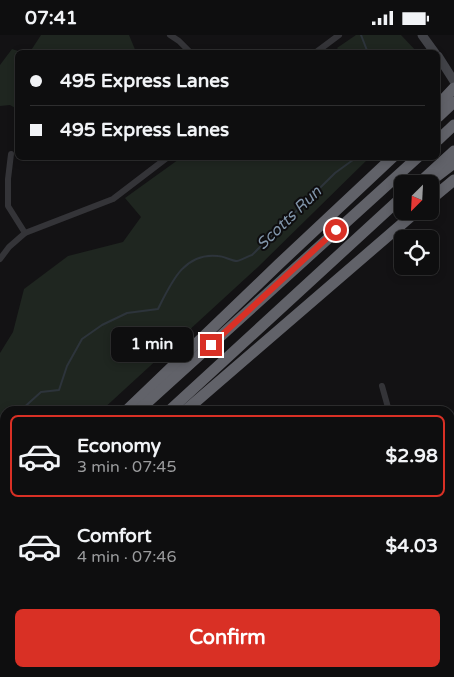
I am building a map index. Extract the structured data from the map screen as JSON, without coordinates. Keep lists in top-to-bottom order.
{
  "water": ["Scotts Run"],
  "north": "bottom left",
  "page": {
    "status": "07:41",
    "banner": ["495 Express Lanes", "495 Express Lanes"],
    "bubble": "1 min",
    "list": [
      {
        "name": "Economy",
        "note": "3 min · 07:45",
        "value": "$2.98"
      },
      {
        "name": "Comfort",
        "note": "4 min · 07:46",
        "value": "$4.03"
      }
    ],
    "buttons": "Confirm"
  }
}
